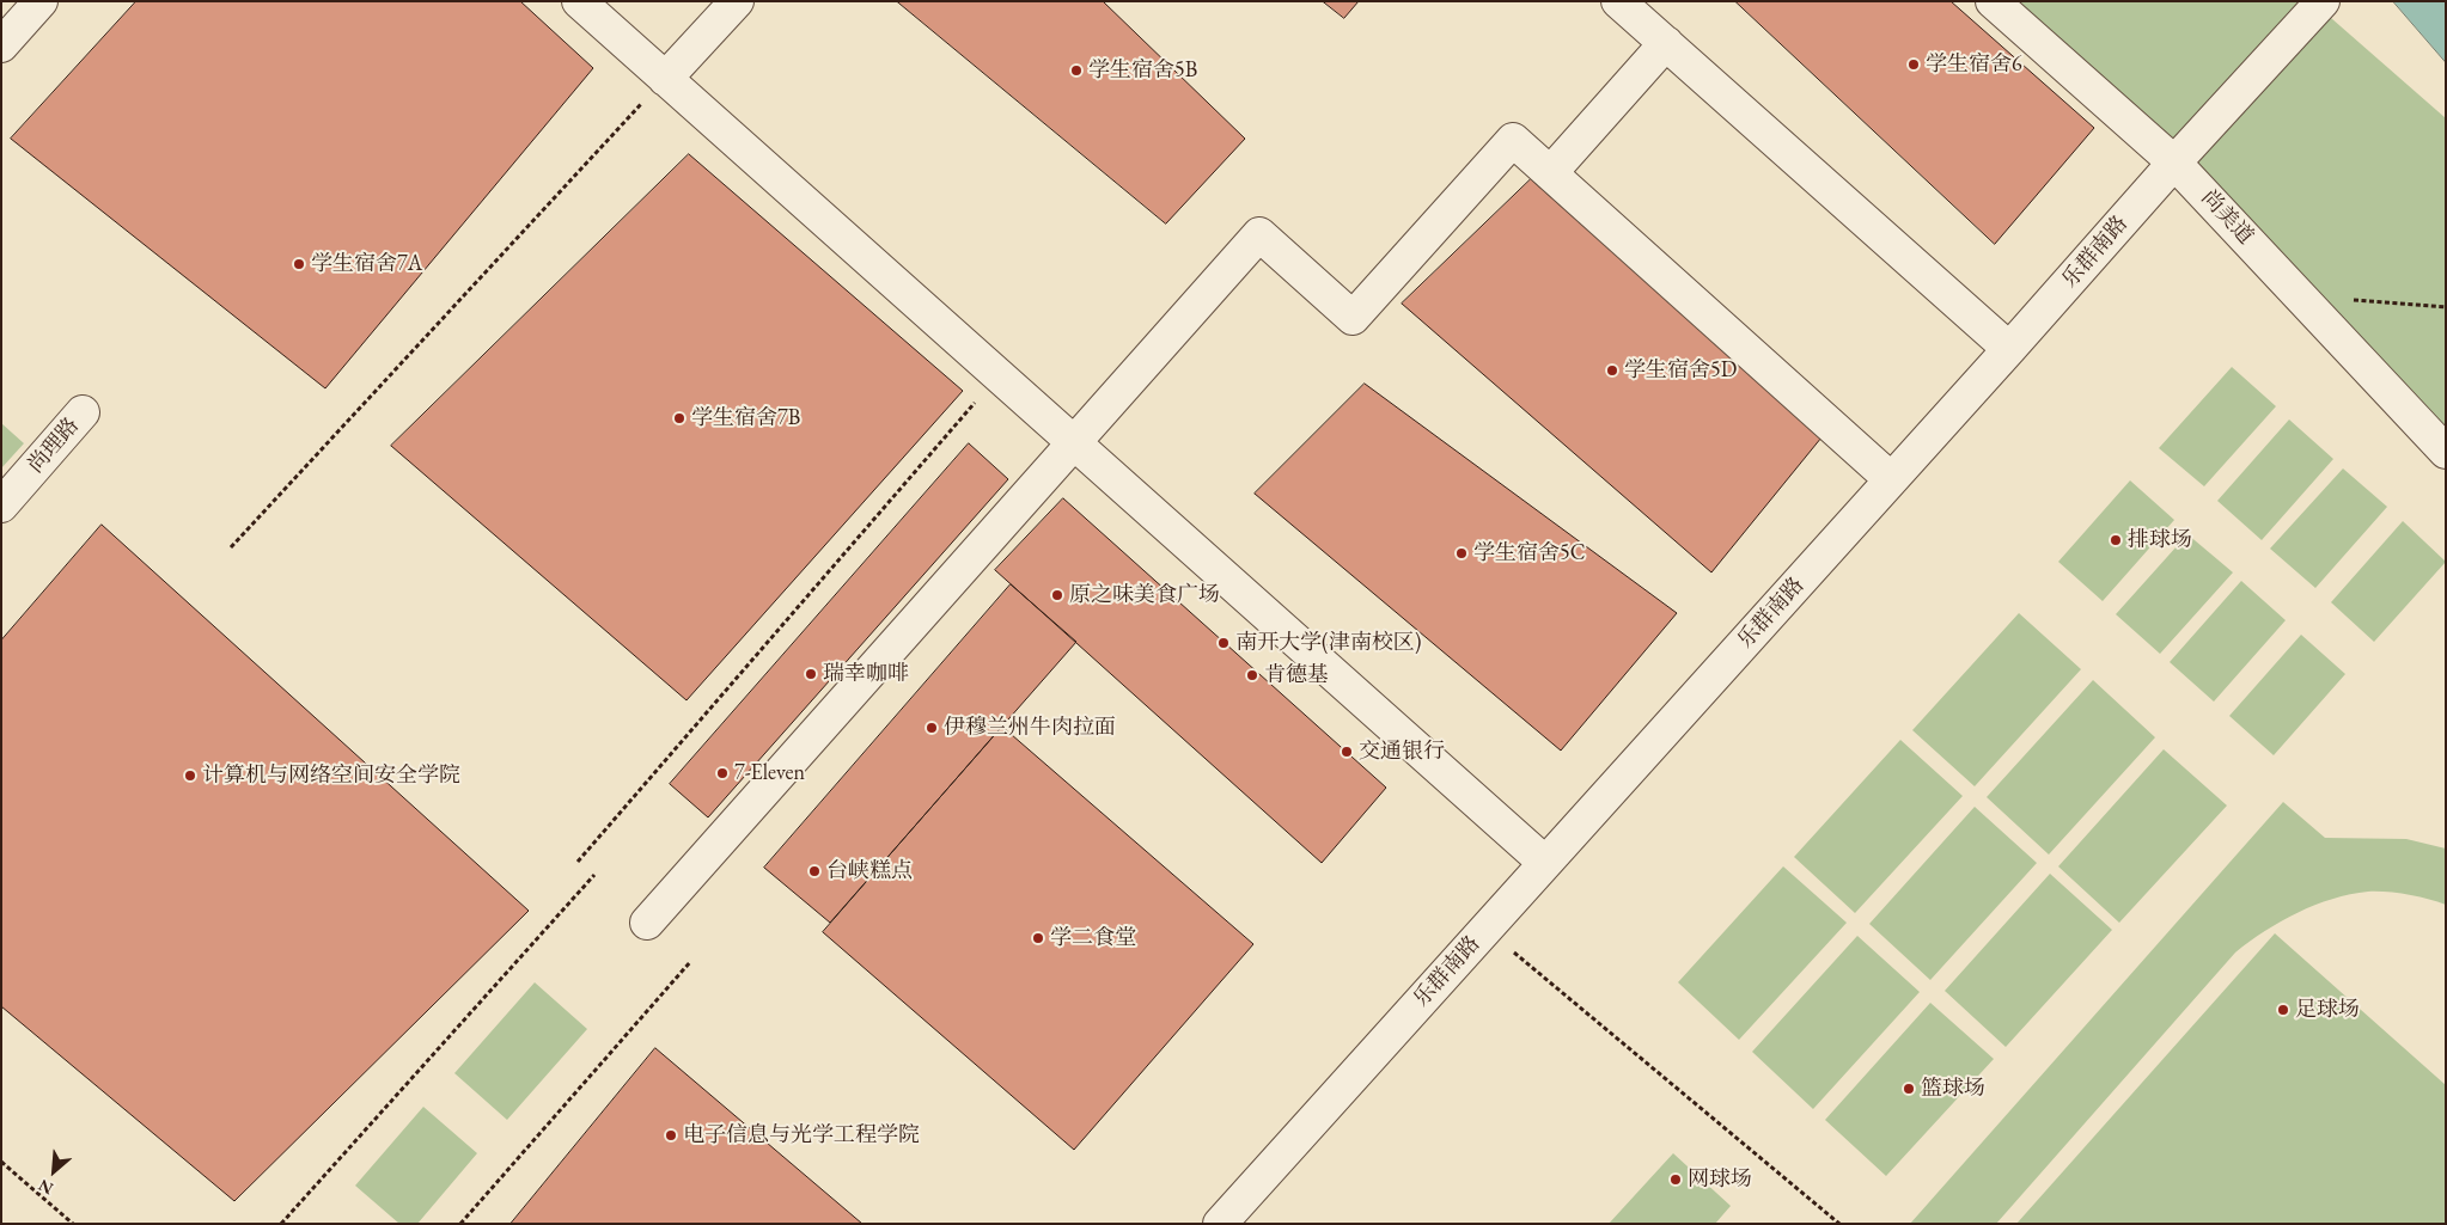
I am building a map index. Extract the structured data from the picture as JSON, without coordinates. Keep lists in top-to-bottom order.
{
  "streets": {
    "street": ["尚美道", "乐群南路", "尚理路"]
  },
  "crossings": [
    ["尚美道", "乐群南路"]
  ],
  "places": [
    "学生宿舍6",
    "学生宿舍5B",
    "学生宿舍7A",
    "学生宿舍5D",
    "学生宿舍7B",
    "排球场",
    "学生宿舍5C",
    "原之味美食广场",
    "南开大学(津南校区)",
    "瑞幸咖啡",
    "肯德基",
    "伊穆兰州牛肉拉面",
    "交通银行",
    "7-Eleven",
    "计算机与网络空间安全学院",
    "台峡糕点",
    "学二食堂",
    "足球场",
    "篮球场",
    "电子信息与光学工程学院",
    "网球场"
  ],
  "north": "bottom left"
}
